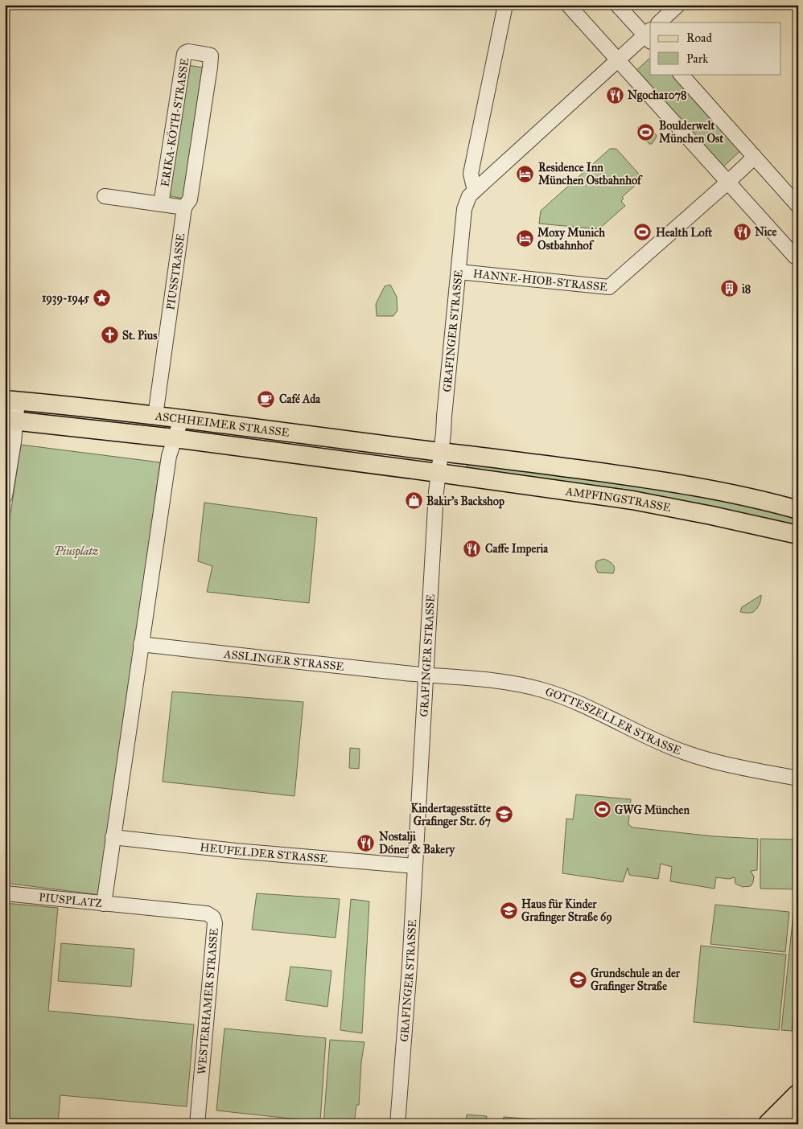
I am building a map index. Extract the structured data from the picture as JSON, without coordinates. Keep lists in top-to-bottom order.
{
  "streets": {
    "main road": ["ASCHHEIMER STRASSE", "AMPFINGSTRASSE"],
    "street": [
      "ERIKA-KÖTH-STRASSE",
      "PIUSSTRASSE",
      "HANNE-HIOB-STRASSE",
      "GRAFINGER STRASSE",
      "ASSLINGER STRASSE",
      "GOTTESZELLER STRASSE",
      "HEUFELDER STRASSE",
      "PIUSPLATZ",
      "WESTERHAMER STRASSE"
    ]
  },
  "crossings": [
    ["ERIKA-KÖTH-STRASSE", "PIUSSTRASSE"],
    ["PIUSSTRASSE", "ASCHHEIMER STRASSE"],
    ["HANNE-HIOB-STRASSE", "GRAFINGER STRASSE"],
    ["GRAFINGER STRASSE", "ASCHHEIMER STRASSE"],
    ["GRAFINGER STRASSE", "AMPFINGSTRASSE"],
    ["GRAFINGER STRASSE", "ASSLINGER STRASSE"],
    ["GRAFINGER STRASSE", "GOTTESZELLER STRASSE"],
    ["GRAFINGER STRASSE", "HEUFELDER STRASSE"],
    ["ASCHHEIMER STRASSE", "AMPFINGSTRASSE"],
    ["ASCHHEIMER STRASSE", "PIUSPLATZ"],
    ["ASSLINGER STRASSE", "GOTTESZELLER STRASSE"],
    ["ASSLINGER STRASSE", "PIUSPLATZ"],
    ["HEUFELDER STRASSE", "PIUSPLATZ"],
    ["PIUSPLATZ", "WESTERHAMER STRASSE"]
  ],
  "parks": ["Piusplatz"],
  "places": {
    "restaurant": [
      "Ngocha1078",
      "Nice",
      "Caffe Imperia",
      "Nostalji Döner & Bakery"
    ],
    "sports": ["Boulderwelt München Ost", "Health Loft", "GWG München"],
    "hotel": ["Residence Inn München Ostbahnhof", "Moxy Munich Ostbahnhof"],
    "building": ["i8"],
    "place": ["1939-1945"],
    "church": ["St. Pius"],
    "cafe": ["Café Ada"],
    "shop": ["Bakir's Backshop"],
    "school or university": ["Kindertagesstätte Grafinger Str. 67", "Haus für Kinder Grafinger Straße 69", "Grundschule an der Grafinger Straße"]
  },
  "legend": ["Road", "Park"]
}
